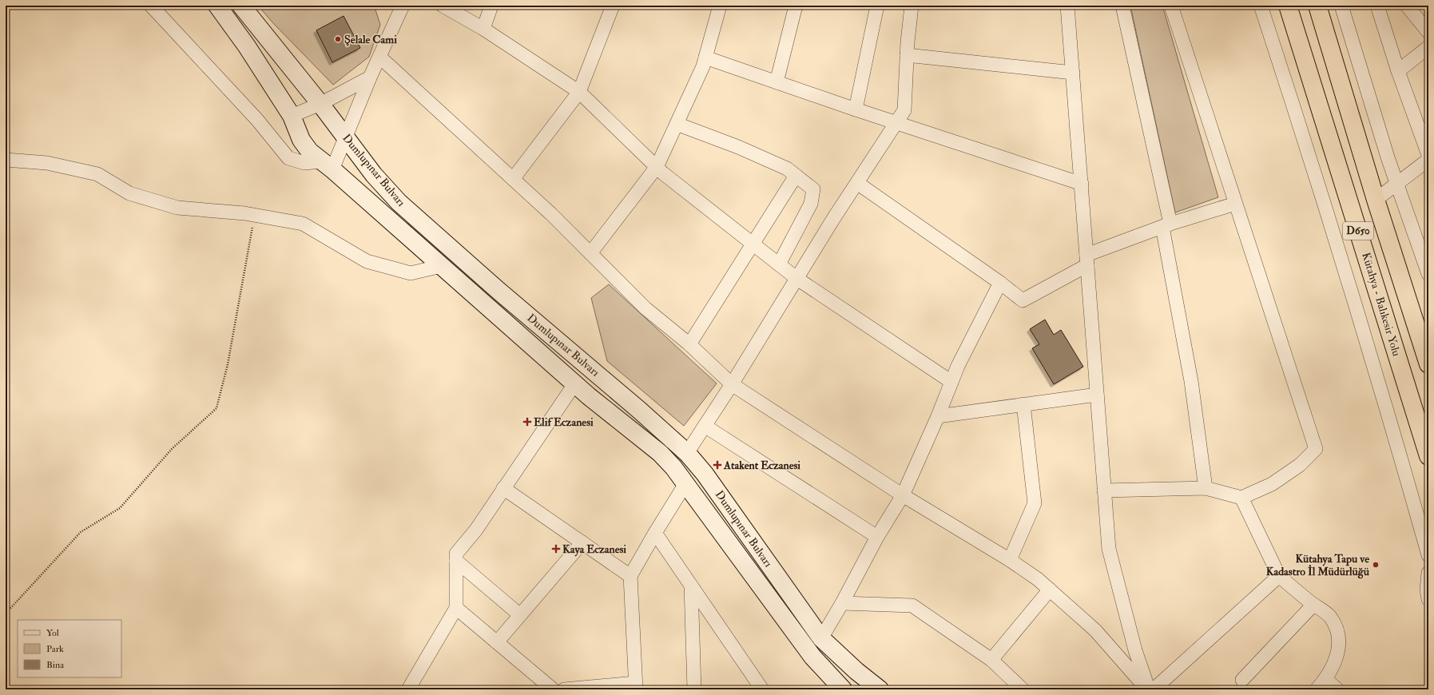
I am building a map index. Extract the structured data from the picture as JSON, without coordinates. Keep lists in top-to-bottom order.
{
  "streets": {
    "highway": ["D650", "Kütahya - Balıkesir Yolu"],
    "main road": ["Dumlupınar Bulvarı"]
  },
  "places": {
    "other": ["Şelale Cami", "Kütahya Tapu ve Kadastro İl Müdürlüğü"],
    "health": ["Elif Eczanesi", "Atakent Eczanesi", "Kaya Eczanesi"]
  },
  "legend": ["Yol", "Park", "Bina"]
}
